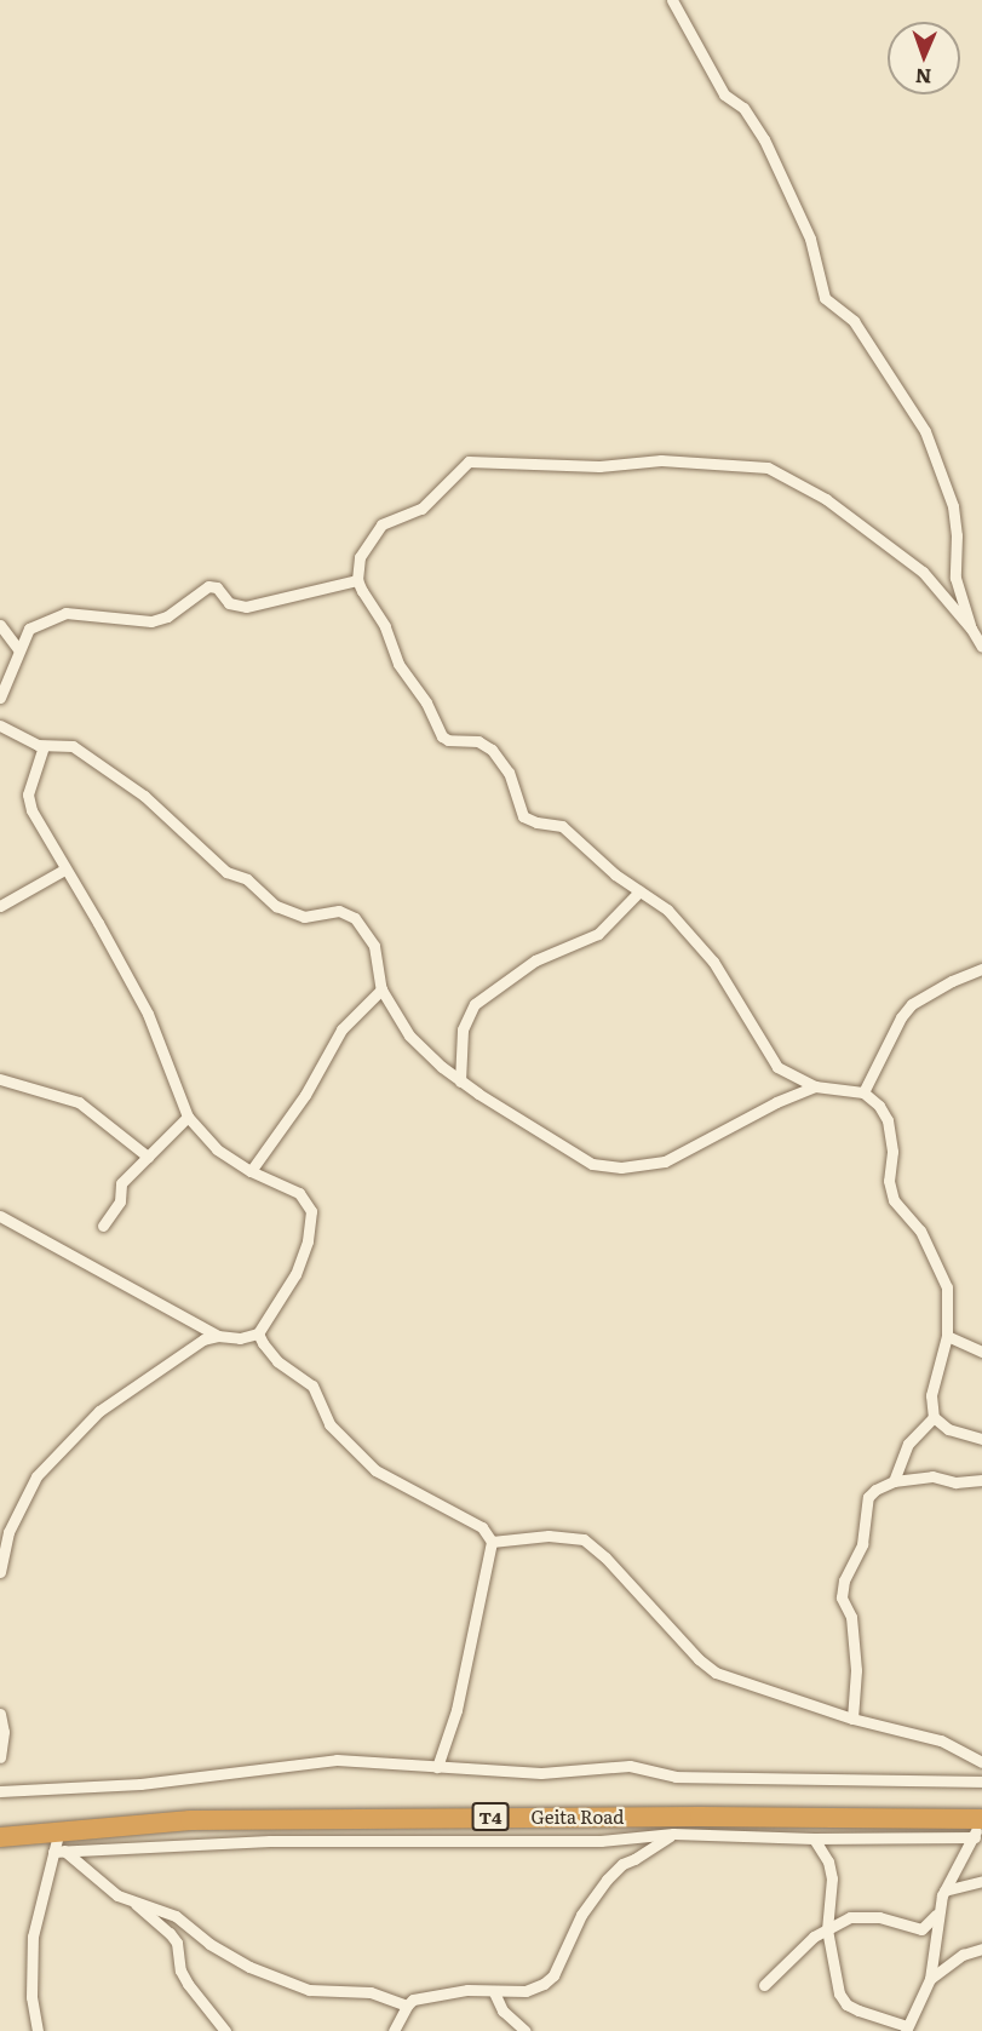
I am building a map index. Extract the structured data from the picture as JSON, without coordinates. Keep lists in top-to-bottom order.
{
  "streets": {
    "highway": ["T4", "Geita Road"]
  },
  "north": "bottom"
}
